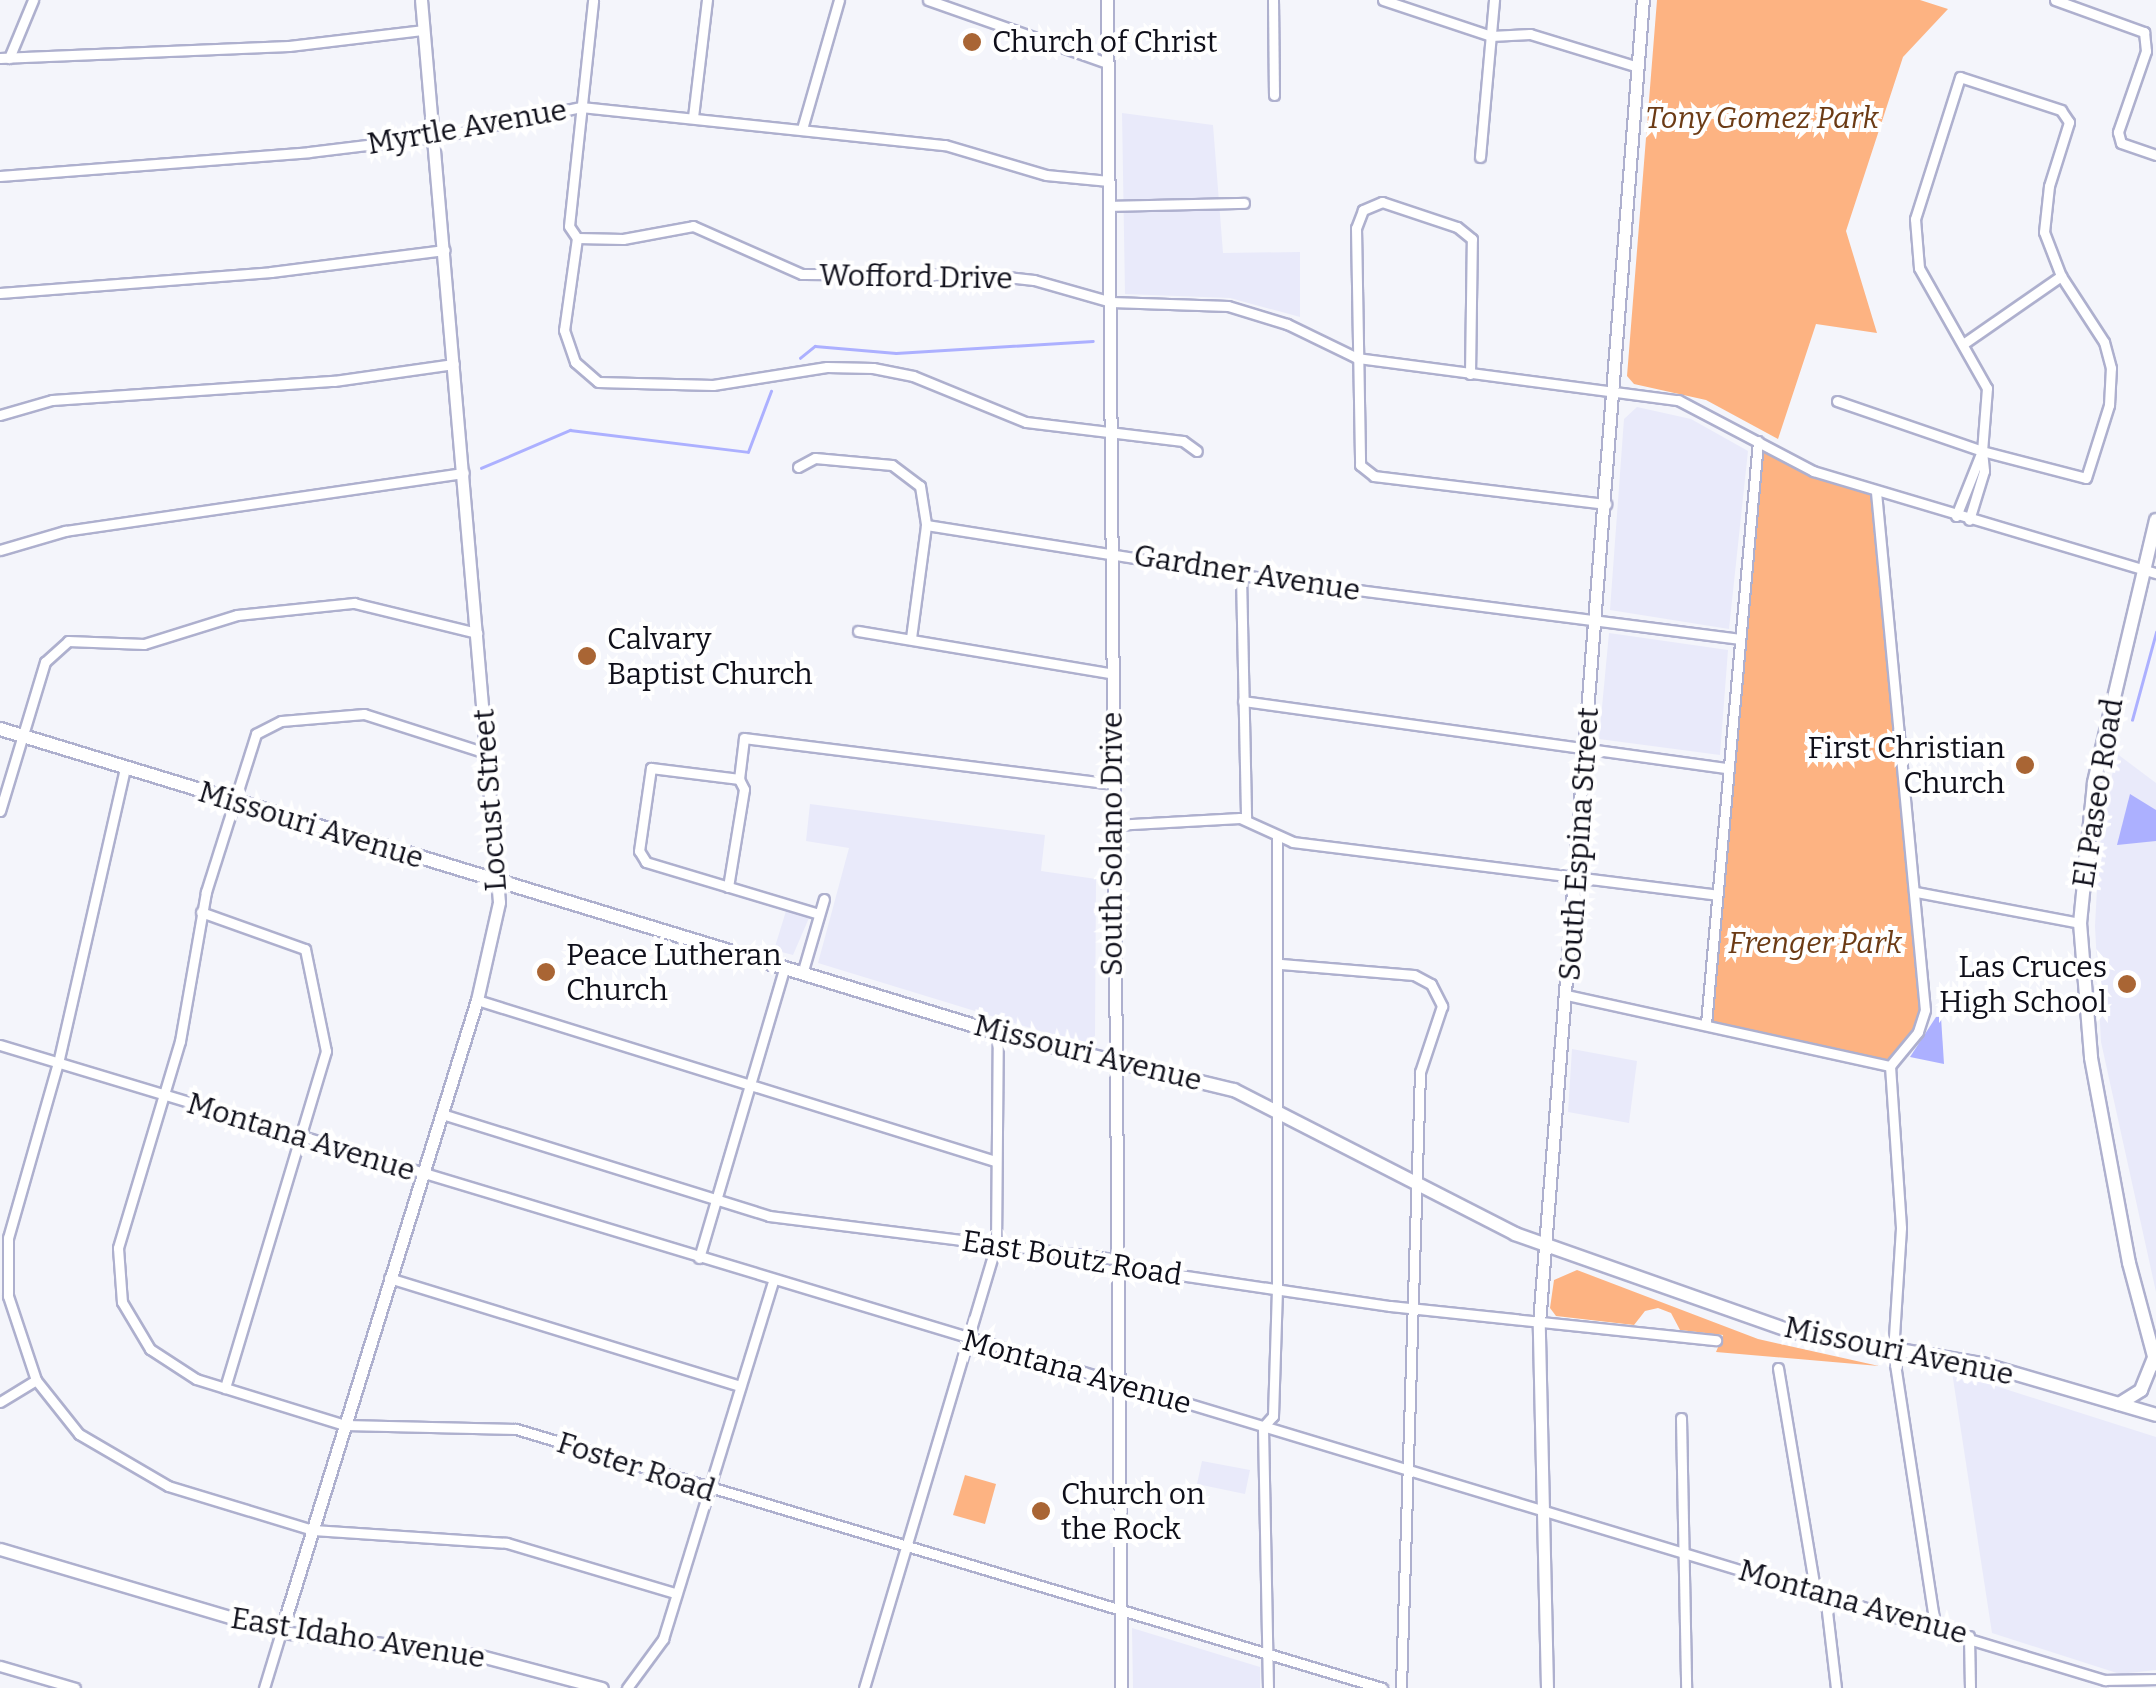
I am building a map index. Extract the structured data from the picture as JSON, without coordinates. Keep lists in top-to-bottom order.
{
  "streets": {
    "main road": ["El Paseo Road", "Missouri Avenue"],
    "street": [
      "Myrtle Avenue",
      "Wofford Drive",
      "Gardner Avenue",
      "Locust Street",
      "South Solano Drive",
      "South Espina Street",
      "Montana Avenue",
      "East Boutz Road",
      "Foster Road",
      "East Idaho Avenue"
    ]
  },
  "crossings": [
    ["Myrtle Avenue", "Locust Street"],
    ["Myrtle Avenue", "South Solano Drive"],
    ["Wofford Drive", "El Paseo Road"],
    ["Wofford Drive", "South Solano Drive"],
    ["Wofford Drive", "South Espina Street"],
    ["Gardner Avenue", "South Solano Drive"],
    ["Gardner Avenue", "South Espina Street"],
    ["Locust Street", "Missouri Avenue"],
    ["Locust Street", "Montana Avenue"],
    ["Locust Street", "East Boutz Road"],
    ["Locust Street", "Foster Road"],
    ["Locust Street", "East Idaho Avenue"],
    ["Missouri Avenue", "South Solano Drive"],
    ["Missouri Avenue", "South Espina Street"],
    ["Missouri Avenue", "Foster Road"],
    ["South Solano Drive", "Montana Avenue"],
    ["South Solano Drive", "East Boutz Road"],
    ["South Solano Drive", "Foster Road"],
    ["South Espina Street", "Montana Avenue"],
    ["South Espina Street", "East Boutz Road"],
    ["Montana Avenue", "Foster Road"]
  ],
  "parks": ["Tony Gomez Park", "Frenger Park"],
  "places": [
    "Church of Christ",
    "Calvary Baptist Church",
    "First Christian Church",
    "Peace Lutheran Church",
    "Las Cruces High School",
    "Church on the Rock"
  ]
}
